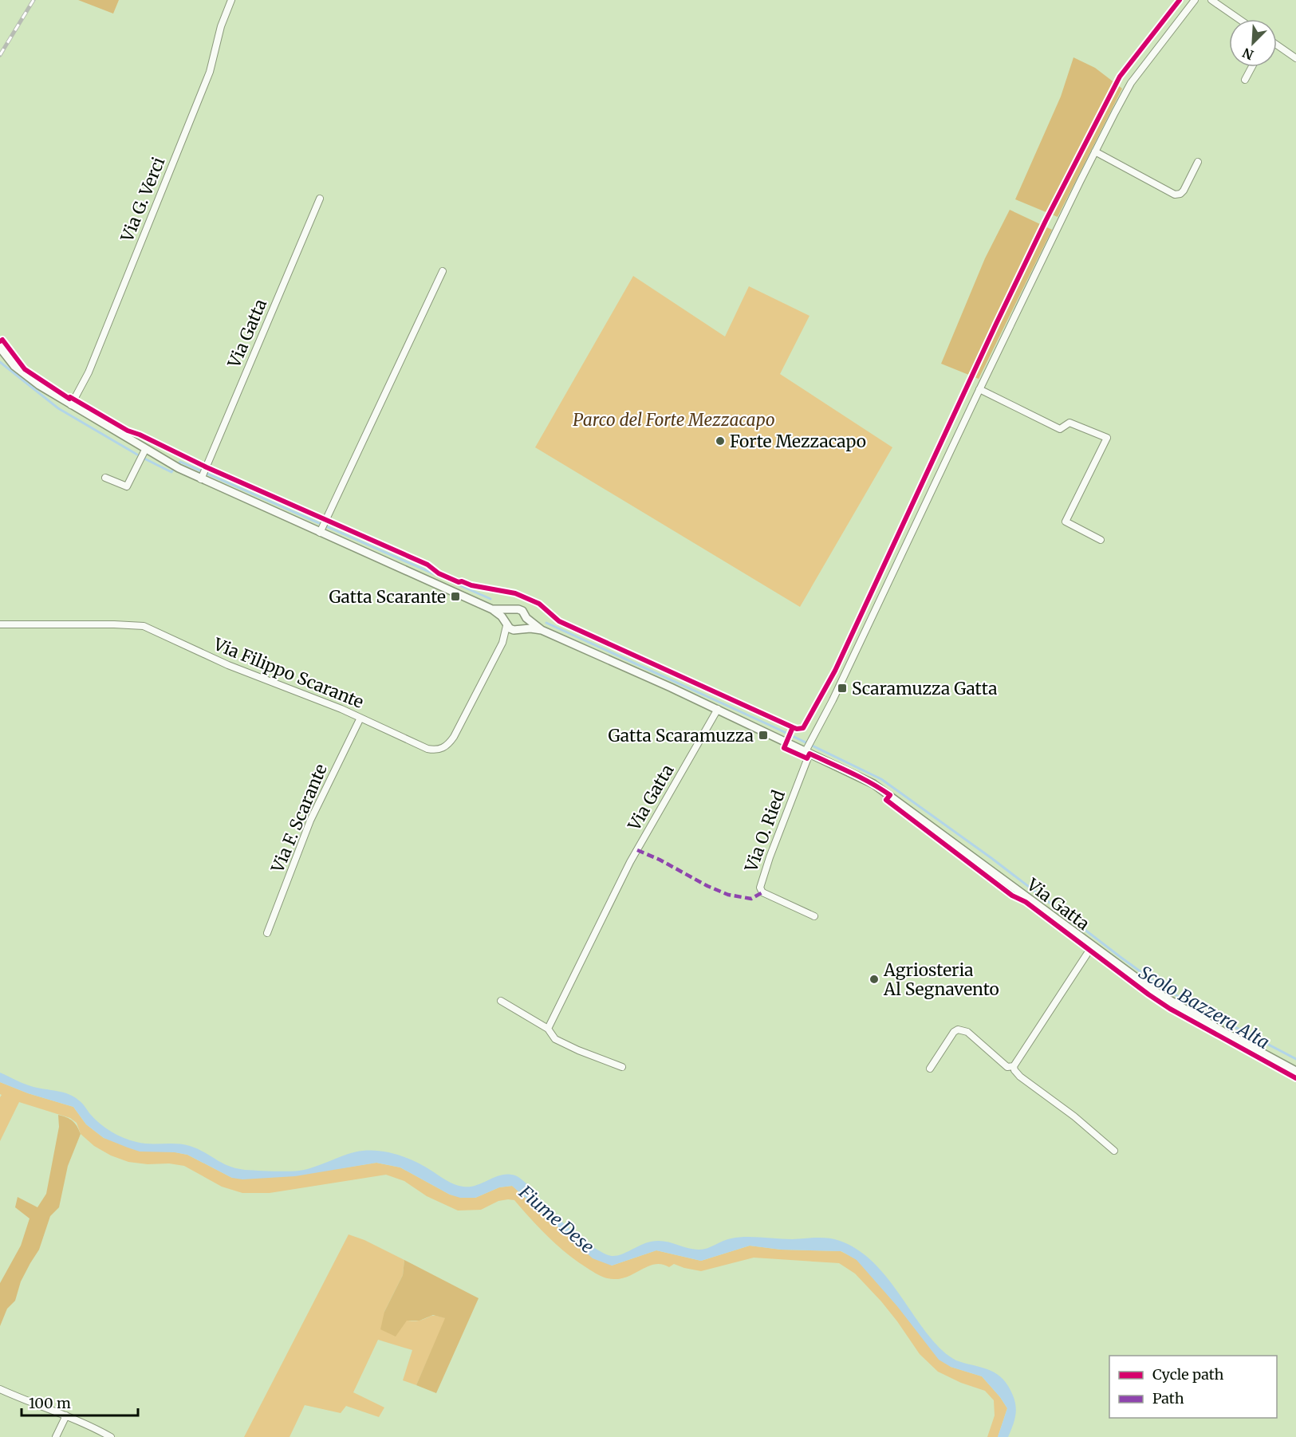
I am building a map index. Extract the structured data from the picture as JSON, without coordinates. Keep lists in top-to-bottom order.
{
  "streets": {
    "street": [
      "Via G. Verci",
      "Via Gatta",
      "Via Filippo Scarante",
      "Via F. Scarante",
      "Via O. Ried"
    ]
  },
  "crossings": [
    ["Via G. Verci", "Via Gatta"],
    ["Via Gatta", "Via Filippo Scarante"],
    ["Via Gatta", "Via O. Ried"],
    ["Via Filippo Scarante", "Via F. Scarante"]
  ],
  "water": ["Scolo Bazzera Alta", "Fiume Dese"],
  "parks": ["Parco del Forte Mezzacapo"],
  "places": {
    "other": ["Forte Mezzacapo", "Agriosteria Al Segnavento"],
    "transit": ["Gatta Scarante", "Scaramuzza Gatta", "Gatta Scaramuzza"]
  },
  "legend": ["Cycle path", "Path"],
  "scale_bar": "100 m",
  "north": "bottom left"
}
